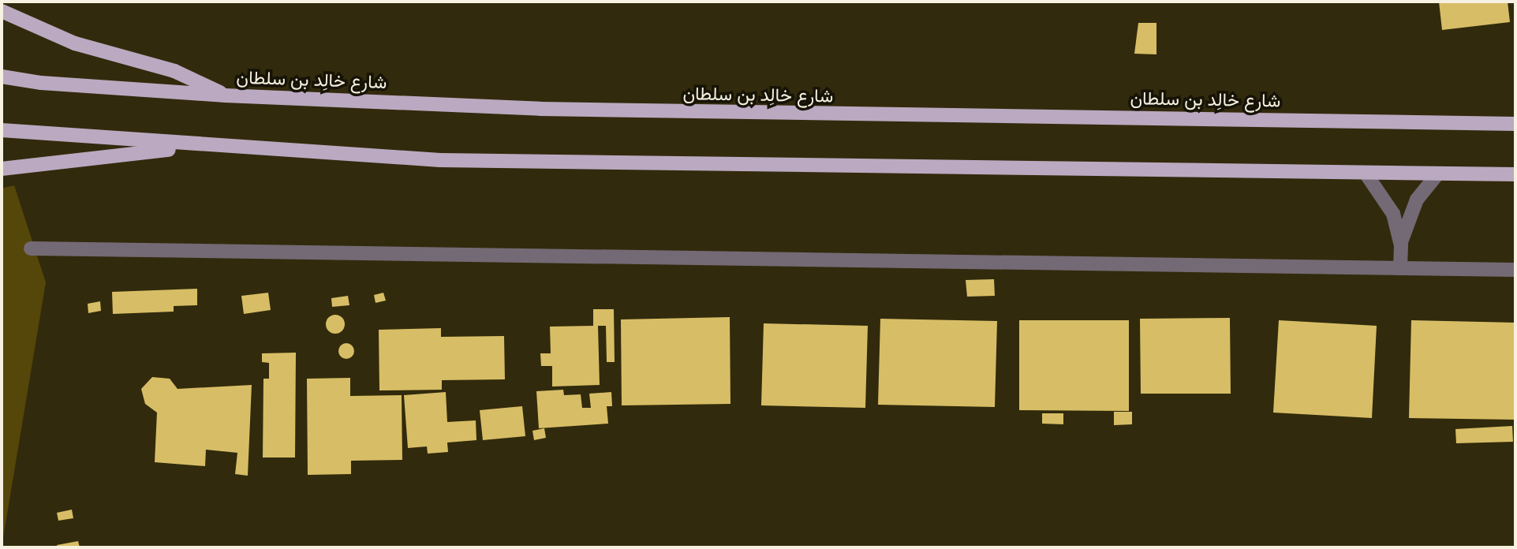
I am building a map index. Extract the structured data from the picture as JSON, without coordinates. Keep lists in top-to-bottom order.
{
  "streets": {
    "main road": ["شارع خالِد بن سلطان"]
  }
}
